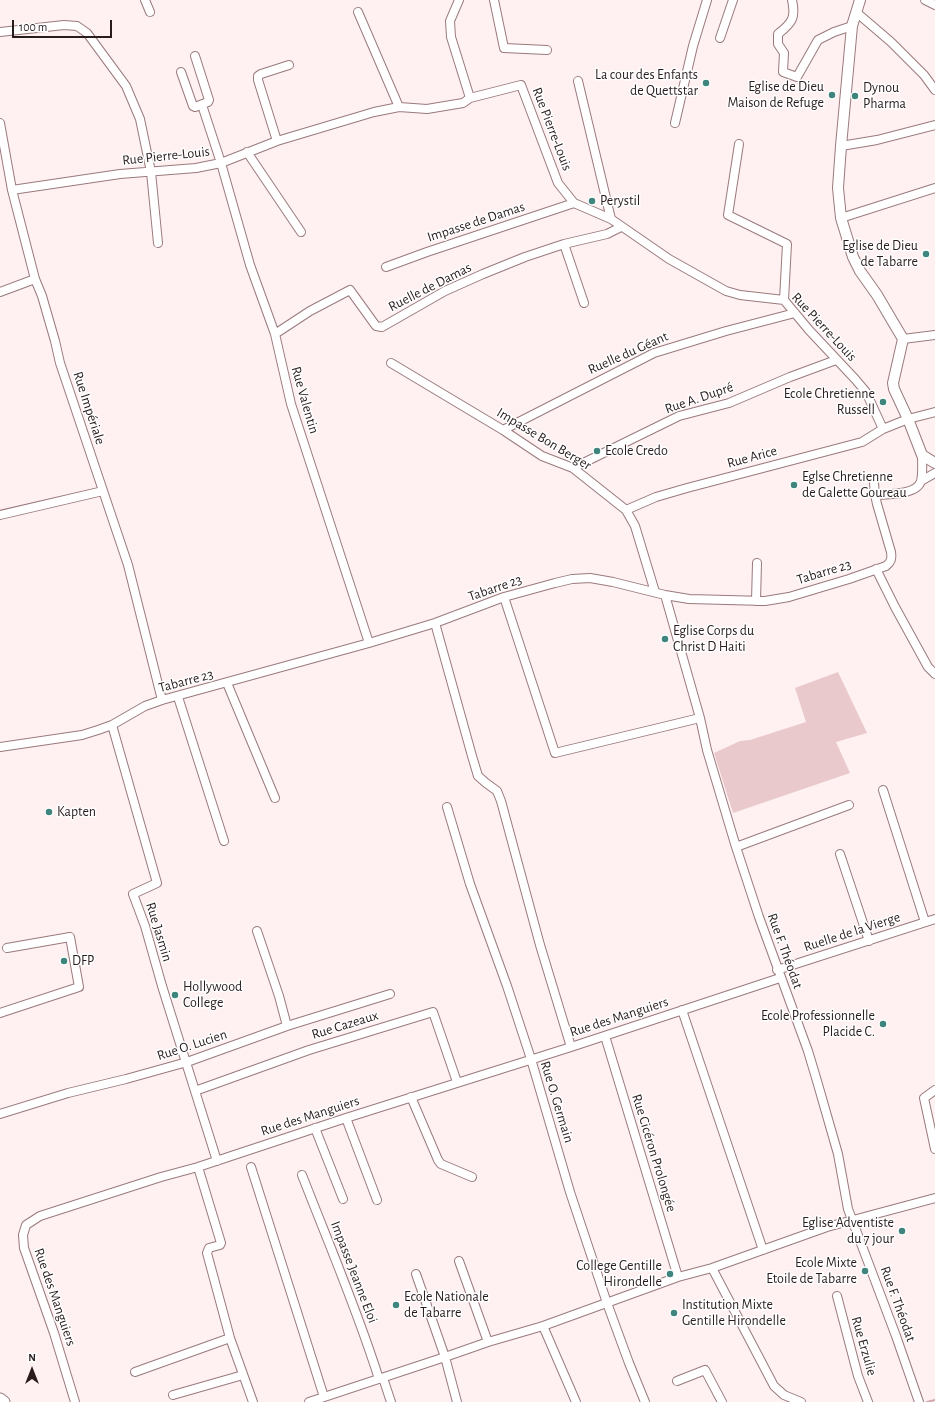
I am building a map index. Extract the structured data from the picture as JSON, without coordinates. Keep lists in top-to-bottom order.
{
  "streets": {
    "street": [
      "Rue Pierre-Louis",
      "Impasse de Damas",
      "Ruelle de Damas",
      "Ruelle du Géant",
      "Rue A. Dupré",
      "Rue Valentin",
      "Rue Impériale",
      "Impasse Bon Berger",
      "Rue Arice",
      "Tabarre 23",
      "Rue Jasmin",
      "Ruelle de la Vierge",
      "Rue F. Théodat",
      "Rue des Manguiers",
      "Rue Cazeaux",
      "Rue O. Lucien",
      "Rue O. Germain",
      "Rue Cicéron Prolongée",
      "Impasse Jeanne Eloi",
      "Rue Erzulie"
    ]
  },
  "crossings": [
    ["Rue Pierre-Louis", "Impasse de Damas"],
    ["Rue Pierre-Louis", "Ruelle de Damas"],
    ["Rue Pierre-Louis", "Ruelle du Géant"],
    ["Rue Pierre-Louis", "Rue A. Dupré"],
    ["Rue Pierre-Louis", "Rue Valentin"],
    ["Rue Pierre-Louis", "Rue Impériale"],
    ["Rue Pierre-Louis", "Rue Arice"],
    ["Ruelle de Damas", "Rue Valentin"],
    ["Ruelle du Géant", "Impasse Bon Berger"],
    ["Rue A. Dupré", "Impasse Bon Berger"],
    ["Rue Valentin", "Tabarre 23"],
    ["Rue Impériale", "Tabarre 23"],
    ["Impasse Bon Berger", "Rue Arice"],
    ["Impasse Bon Berger", "Tabarre 23"],
    ["Tabarre 23", "Rue Jasmin"],
    ["Tabarre 23", "Rue F. Théodat"],
    ["Rue Jasmin", "Rue des Manguiers"],
    ["Rue Jasmin", "Rue Cazeaux"],
    ["Rue Jasmin", "Rue O. Lucien"],
    ["Ruelle de la Vierge", "Rue F. Théodat"],
    ["Rue F. Théodat", "Rue des Manguiers"],
    ["Rue des Manguiers", "Rue Cazeaux"],
    ["Rue des Manguiers", "Rue O. Germain"],
    ["Rue des Manguiers", "Rue Cicéron Prolongée"]
  ],
  "places": [
    "La cour des Enfants de Quettstar",
    "Eglise de Dieu Maison de Refuge",
    "Dynou Pharma",
    "Perystil",
    "Eglise de Dieu de Tabarre",
    "Ecole Chretienne Russell",
    "Ecole Credo",
    "Eglse Chretienne de Galette Goureau",
    "Eglise Corps du Christ D Haiti",
    "Kapten",
    "DFP",
    "Hollywood College",
    "Ecole Professionnelle Placide C.",
    "Eglise Adventiste du 7 jour",
    "Ecole Mixte Etoile de Tabarre",
    "College Gentille Hirondelle",
    "Ecole Nationale de Tabarre",
    "Institution Mixte Gentille Hirondelle"
  ],
  "scale_bar": "100 m",
  "north": "top"
}
